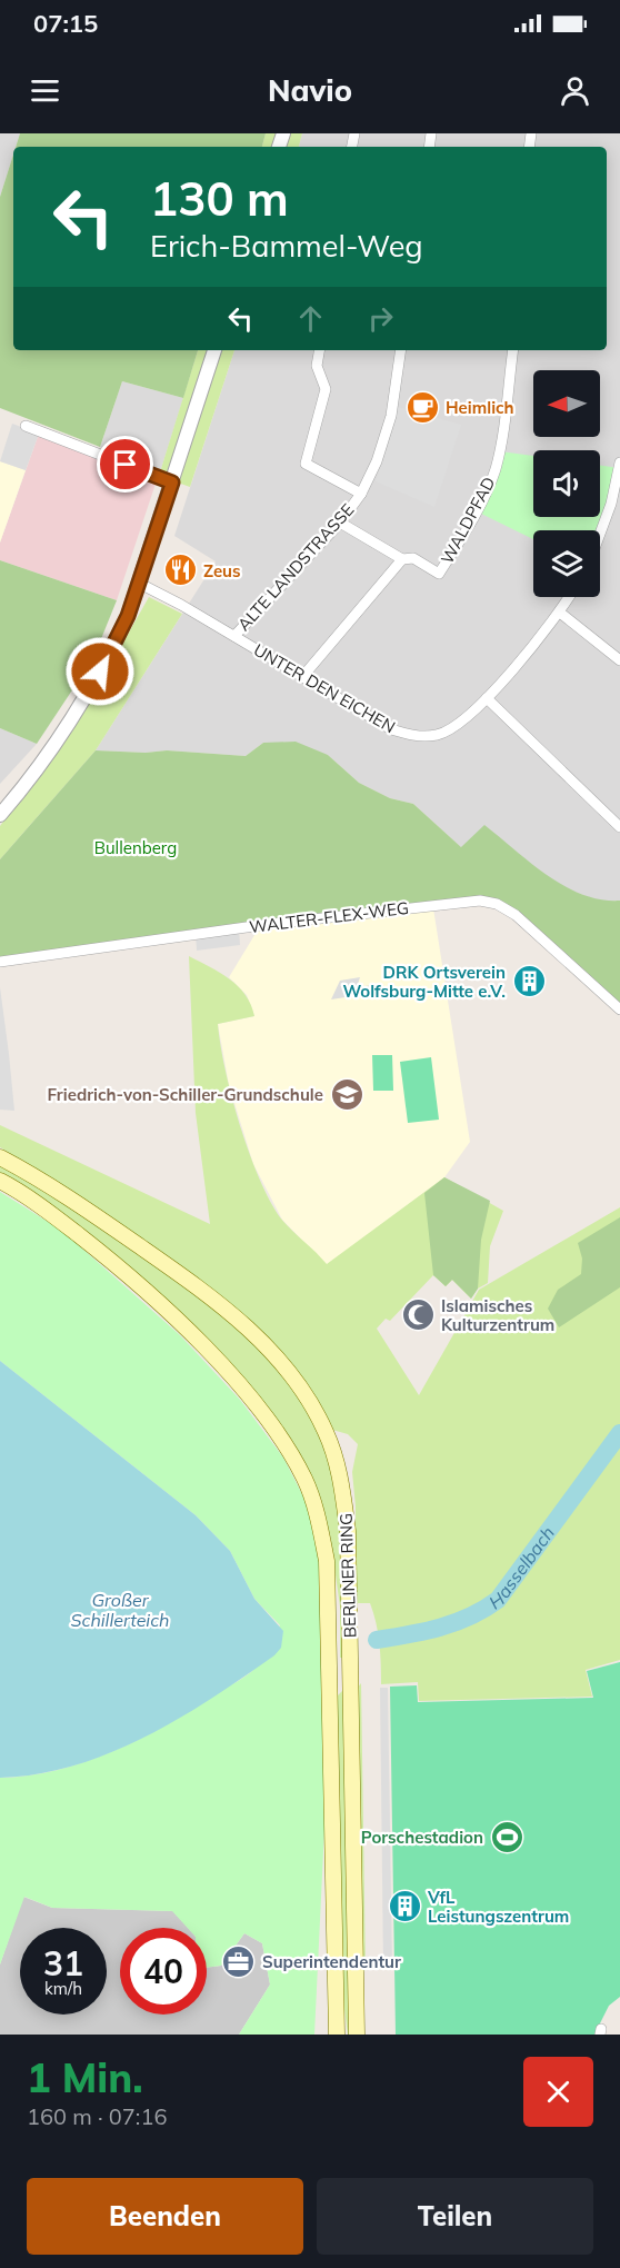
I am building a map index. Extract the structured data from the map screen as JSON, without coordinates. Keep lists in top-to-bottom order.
{
  "streets": {
    "main road": ["BERLINER RING"],
    "street": [
      "WALDPFAD",
      "ALTE LANDSTRASSE",
      "UNTER DEN EICHEN",
      "WALTER-FLEX-WEG"
    ]
  },
  "crossings": [
    ["WALDPFAD", "ALTE LANDSTRASSE"],
    ["ALTE LANDSTRASSE", "UNTER DEN EICHEN"]
  ],
  "water": ["Hasselbach", "Großer Schillerteich"],
  "parks": ["Bullenberg"],
  "places": {
    "cafe": ["Heimlich"],
    "restaurant": ["Zeus"],
    "building": ["DRK Ortsverein Wolfsburg-Mitte e.V.", "VfL Leistungszentrum"],
    "school or university": ["Friedrich-von-Schiller-Grundschule"],
    "mosque": ["Islamisches Kulturzentrum"],
    "sports": ["Porschestadion"],
    "office": ["Superintendentur"]
  },
  "north": "left",
  "page": {
    "status": "07:15",
    "header": "Navio",
    "turn": ["130 m", "Erich-Bammel-Weg"],
    "speed": "31 km/h",
    "limit": "40",
    "heading": ["1 Min.", "160 m · 07:16"],
    "buttons": ["Beenden", "Teilen"]
  }
}
